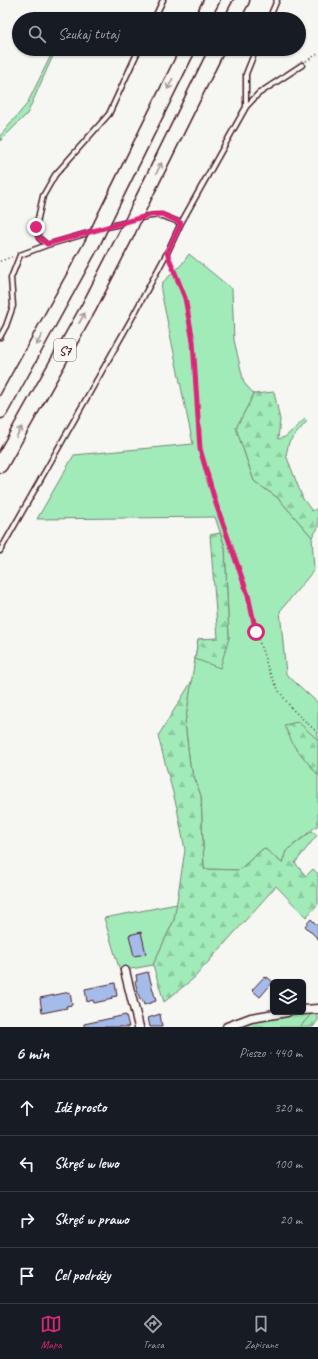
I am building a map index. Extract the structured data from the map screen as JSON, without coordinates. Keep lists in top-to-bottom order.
{
  "streets": {
    "highway": ["S7"]
  },
  "page": {
    "search": "Szukaj tutaj",
    "heading": ["6 min", "Pieszo · 440 m"],
    "list": [
      ["Idź prosto", "320 m"],
      ["Skręć w lewo", "100 m"],
      ["Skręć w prawo", "20 m"],
      "Cel podróży"
    ],
    "nav": ["Mapa", "Trasa", "Zapisane"]
  }
}
